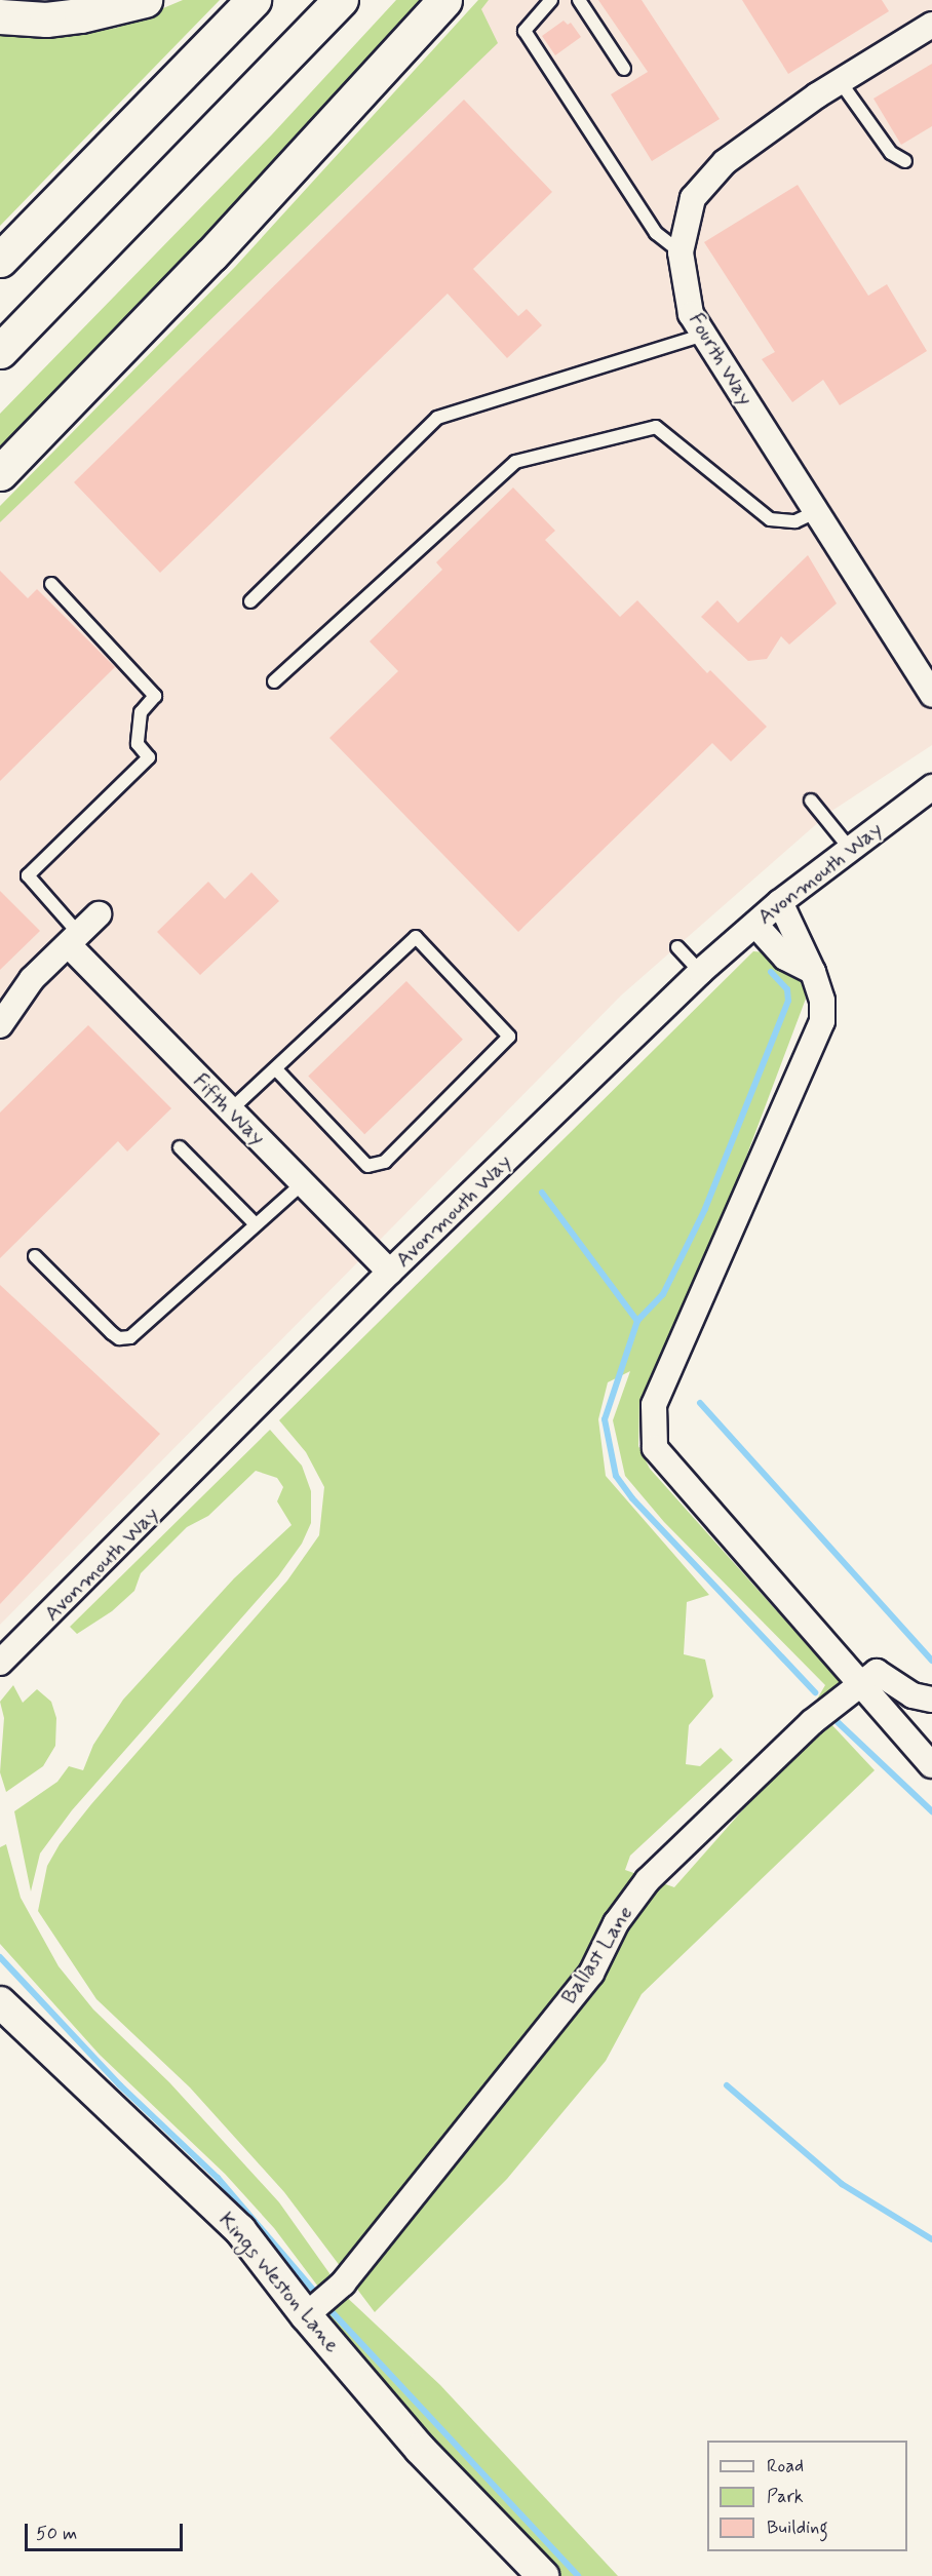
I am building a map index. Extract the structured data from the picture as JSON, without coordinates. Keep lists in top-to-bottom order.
{
  "streets": {
    "street": [
      "Fourth Way",
      "Avonmouth Way",
      "Fifth Way",
      "Ballast Lane",
      "Kings Weston Lane"
    ]
  },
  "crossings": [
    ["Avonmouth Way", "Fifth Way"],
    ["Ballast Lane", "Kings Weston Lane"]
  ],
  "legend": ["Road", "Park", "Building"],
  "scale_bar": "50 m"
}
